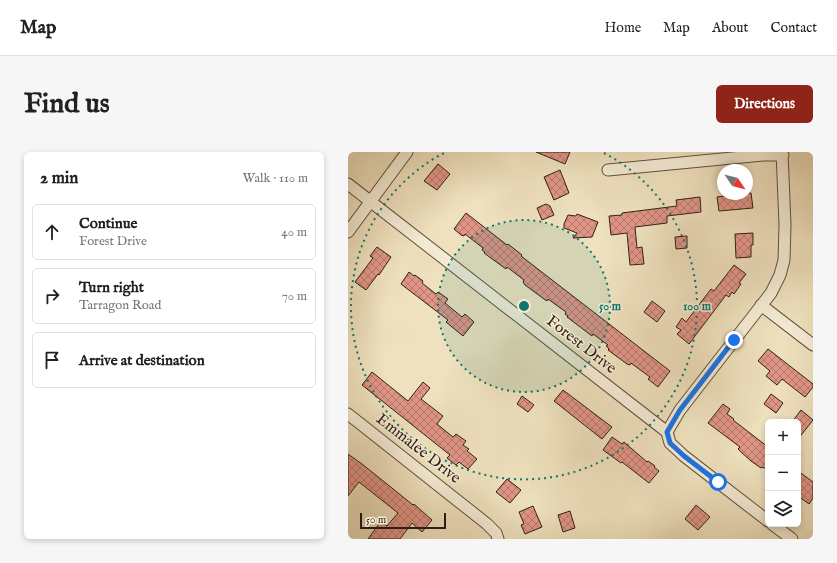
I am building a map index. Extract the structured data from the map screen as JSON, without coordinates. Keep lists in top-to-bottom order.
{
  "streets": {
    "street": ["Forest Drive", "Emmalee Drive"]
  },
  "scale_bar": "50 m",
  "north": "bottom right",
  "page": {
    "header": "Map",
    "nav": [
      "Home",
      "Map",
      "About",
      "Contact"
    ],
    "buttons": "Directions",
    "title": "Find us",
    "heading": ["2 min", "Walk · 110 m"],
    "list": [
      ["Continue", "Forest Drive", "40 m"],
      ["Turn right", "Tarragon Road", "70 m"],
      "Arrive at destination"
    ],
    "map_buttons": ["+", "−"],
    "scale": "50 m"
  },
  "rings": ["50 m", "100 m"]
}
